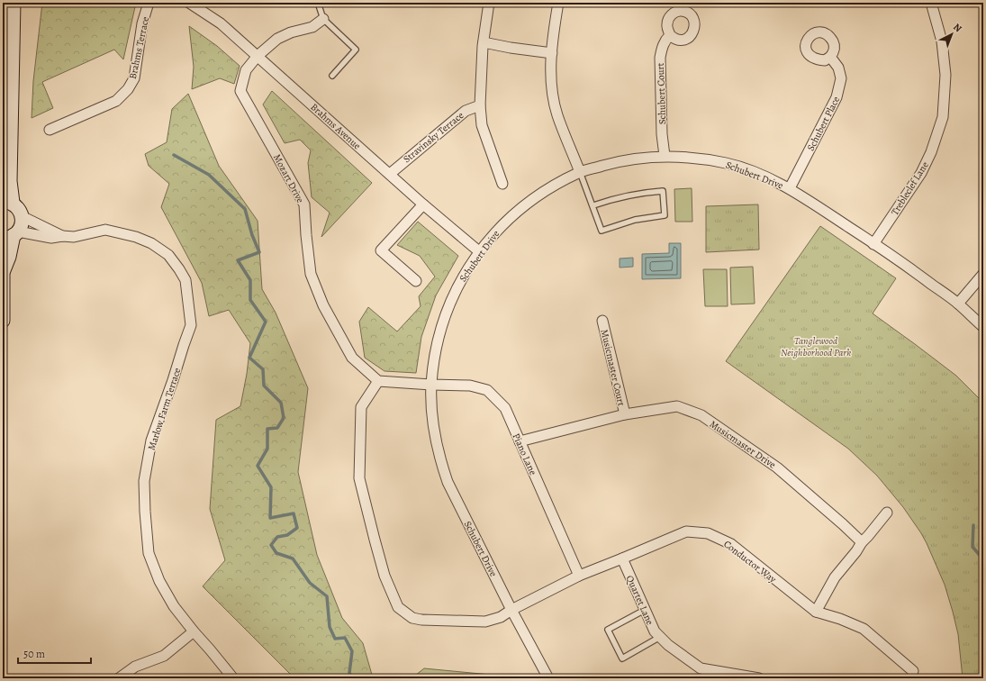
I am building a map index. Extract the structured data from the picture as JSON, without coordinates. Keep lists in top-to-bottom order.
{
  "streets": {
    "street": [
      "Brahms Terrace",
      "Schubert Court",
      "Schubert Place",
      "Brahms Avenue",
      "Stravinsky Terrace",
      "Schubert Drive",
      "Mozart Drive",
      "Trebleclef Lane",
      "Musicmaster Court",
      "Marlow Farm Terrace",
      "Musicmaster Drive",
      "Piano Lane",
      "Conductor Way",
      "Quartet Lane"
    ]
  },
  "crossings": [
    ["Schubert Court", "Schubert Drive"],
    ["Schubert Place", "Schubert Drive"],
    ["Brahms Avenue", "Stravinsky Terrace"],
    ["Brahms Avenue", "Schubert Drive"],
    ["Brahms Avenue", "Mozart Drive"],
    ["Schubert Drive", "Trebleclef Lane"],
    ["Schubert Drive", "Piano Lane"],
    ["Schubert Drive", "Conductor Way"],
    ["Mozart Drive", "Conductor Way"],
    ["Musicmaster Court", "Musicmaster Drive"],
    ["Musicmaster Drive", "Piano Lane"],
    ["Piano Lane", "Conductor Way"],
    ["Conductor Way", "Quartet Lane"]
  ],
  "parks": ["Tanglewood Neighborhood Park"],
  "scale_bar": "50 m",
  "north": "top right"
}
